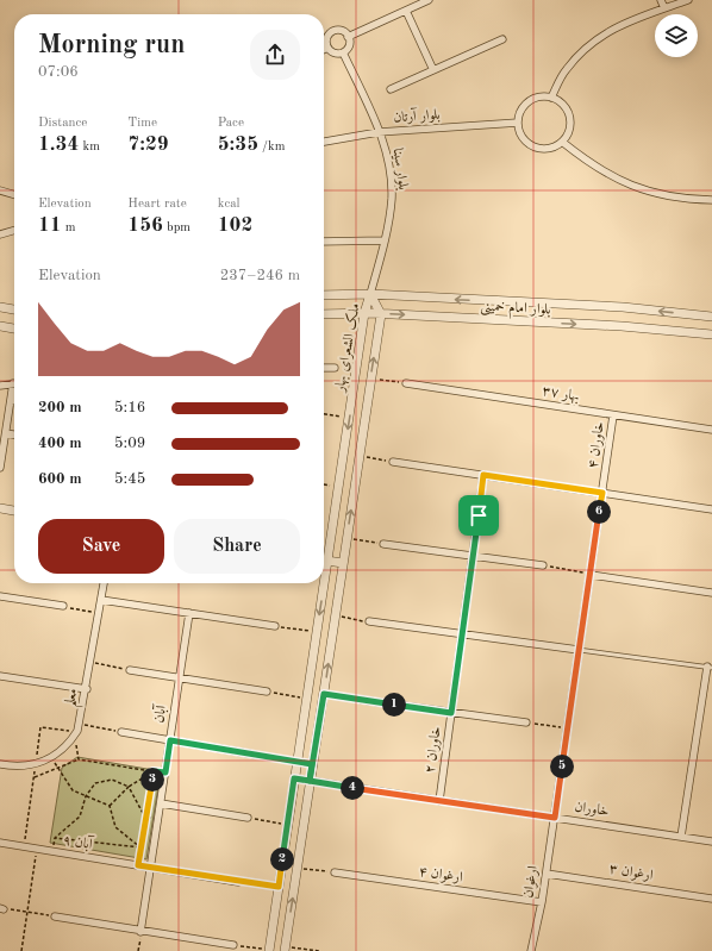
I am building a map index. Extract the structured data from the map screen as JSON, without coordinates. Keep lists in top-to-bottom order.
{
  "streets": {
    "street": [
      "بلوار آرتان",
      "بلوار سینا",
      "بلوار امام خمینی",
      "ملک الشعرای بهار",
      "بهار ۳۷",
      "خاوران ۴",
      "معلم",
      "آبان",
      "خاوران ۲",
      "خاوران",
      "آبان ۹",
      "ارغوان ۳",
      "ارغوان ۴",
      "ارغوان"
    ]
  },
  "crossings": [
    ["بلوار آرتان", "بلوار سینا"],
    ["بلوار سینا", "بلوار امام خمینی"],
    ["بلوار سینا", "ملک الشعرای بهار"],
    ["بلوار امام خمینی", "ملک الشعرای بهار"],
    ["ملک الشعرای بهار", "خاوران"],
    ["بهار ۳۷", "خاوران ۴"],
    ["خاوران ۴", "خاوران"],
    ["خاوران ۴", "ارغوان"],
    ["آبان", "آبان ۹"],
    ["خاوران ۲", "خاوران"],
    ["خاوران", "ارغوان"],
    ["ارغوان ۳", "ارغوان"],
    ["ارغوان ۴", "ارغوان"]
  ],
  "page": {
    "heading": ["Morning run", "07:06"],
    "stats": [
      ["Distance", "1.34 km"],
      ["Time", "7:29"],
      ["Pace", "5:35 /km"],
      ["Elevation", "11 m"],
      ["Heart rate", "156 bpm"],
      ["kcal", "102"]
    ],
    "chart": ["Elevation", "237–246 m"],
    "list": [
      {
        "name": "200 m",
        "note": "5:16"
      },
      {
        "name": "400 m",
        "note": "5:09"
      },
      {
        "name": "600 m",
        "note": "5:45"
      }
    ],
    "pins": [
      "6",
      "1",
      "5",
      "3",
      "4",
      "2"
    ],
    "buttons": ["Save", "Share"]
  }
}
